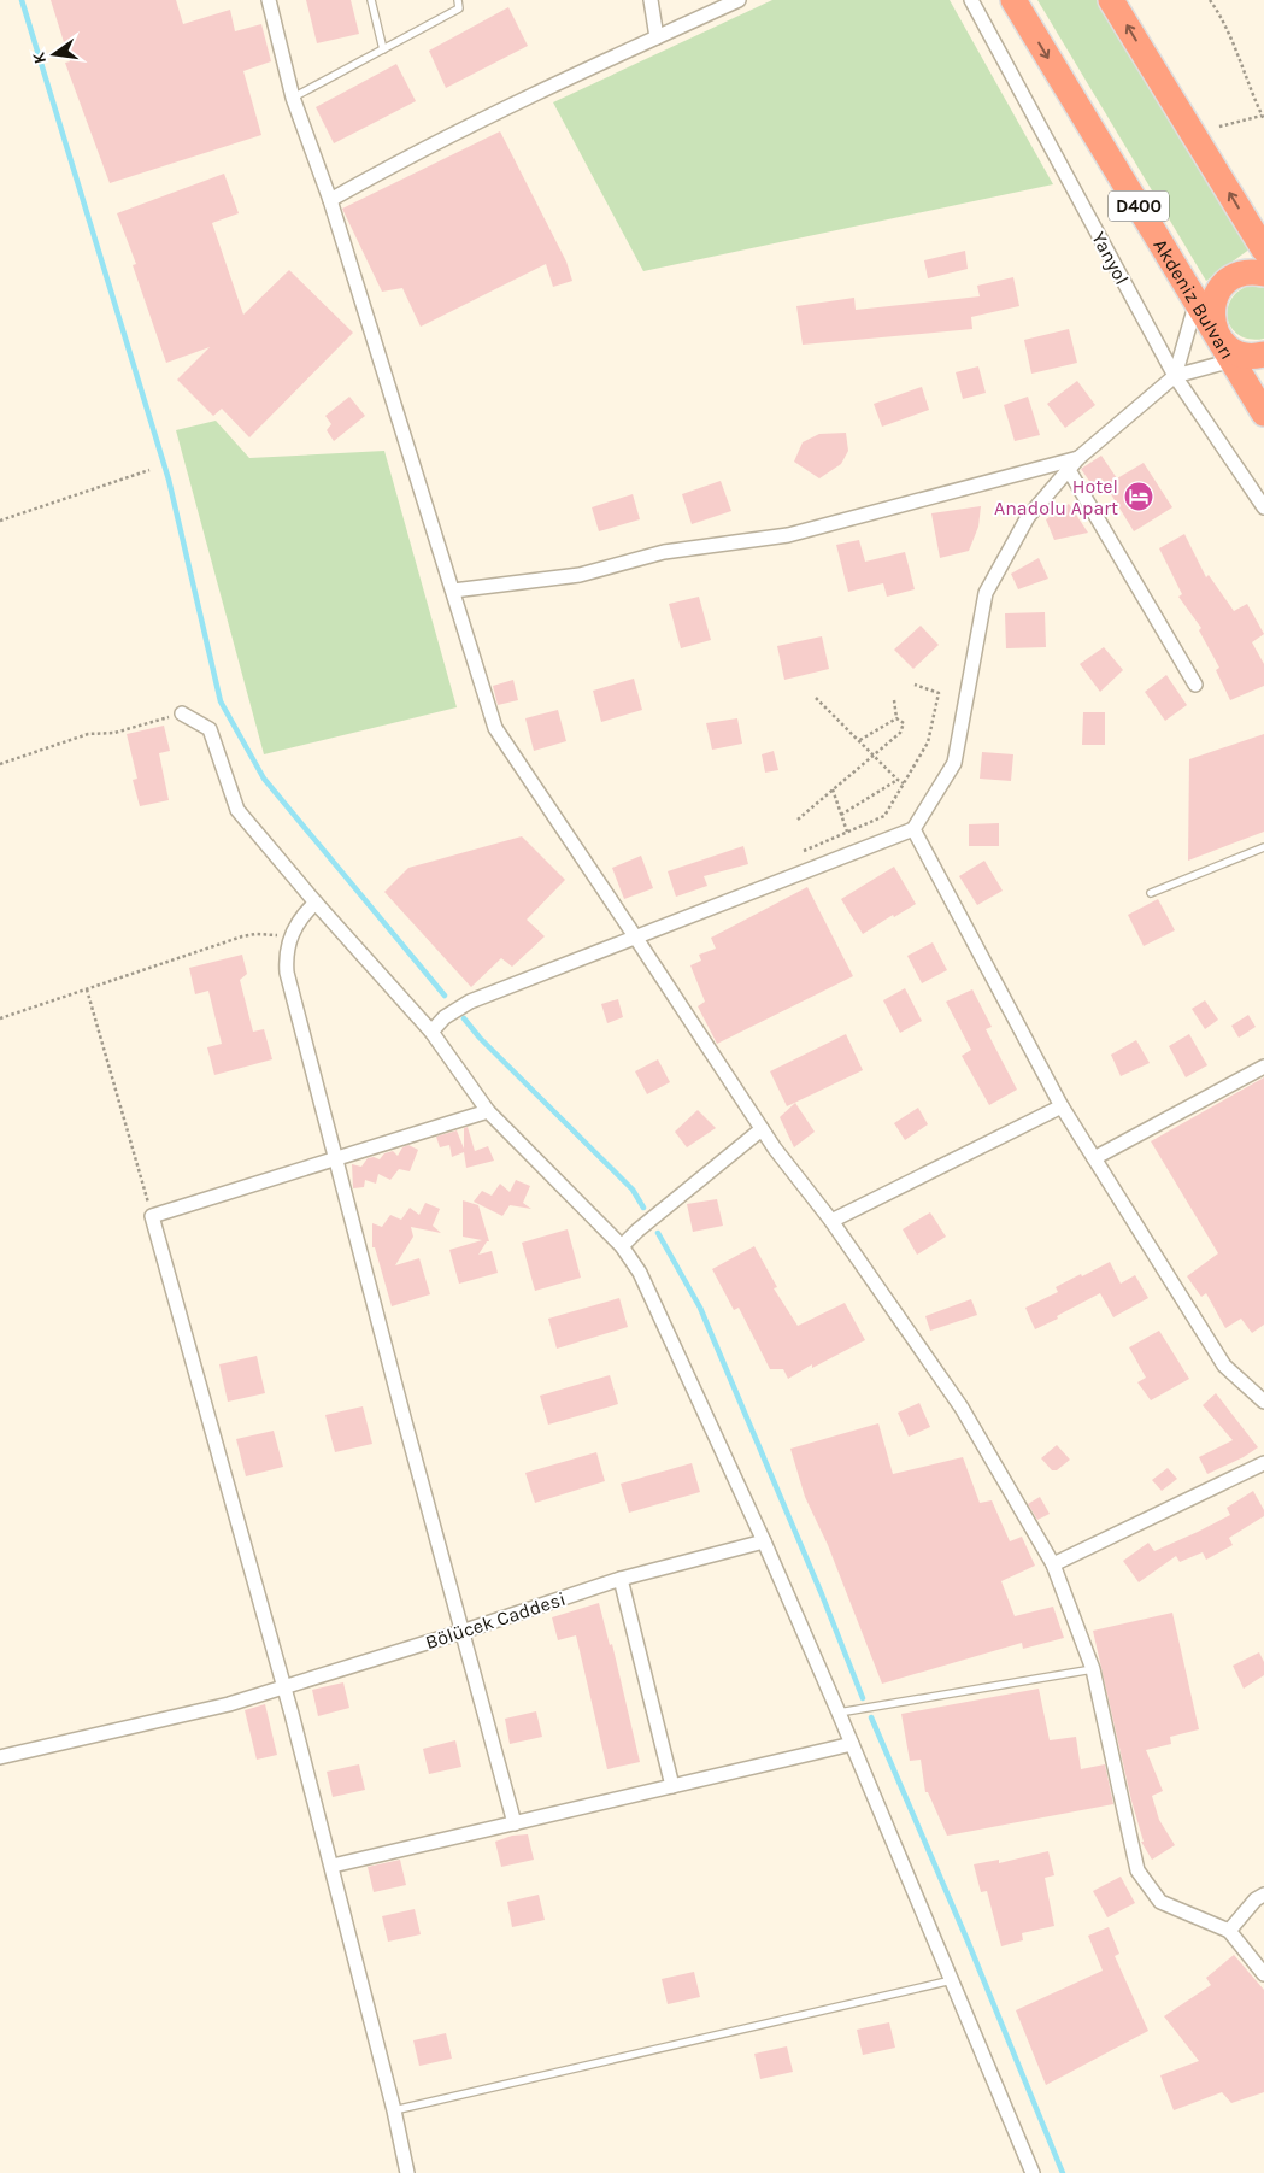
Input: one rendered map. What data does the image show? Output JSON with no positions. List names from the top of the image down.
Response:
{
  "streets": {
    "highway": ["D400", "Akdeniz Bulvarı"],
    "street": ["Yanyol", "Bölücek Caddesi"]
  },
  "places": {
    "hotel": ["Hotel Anadolu Apart"]
  },
  "north": "left"
}
